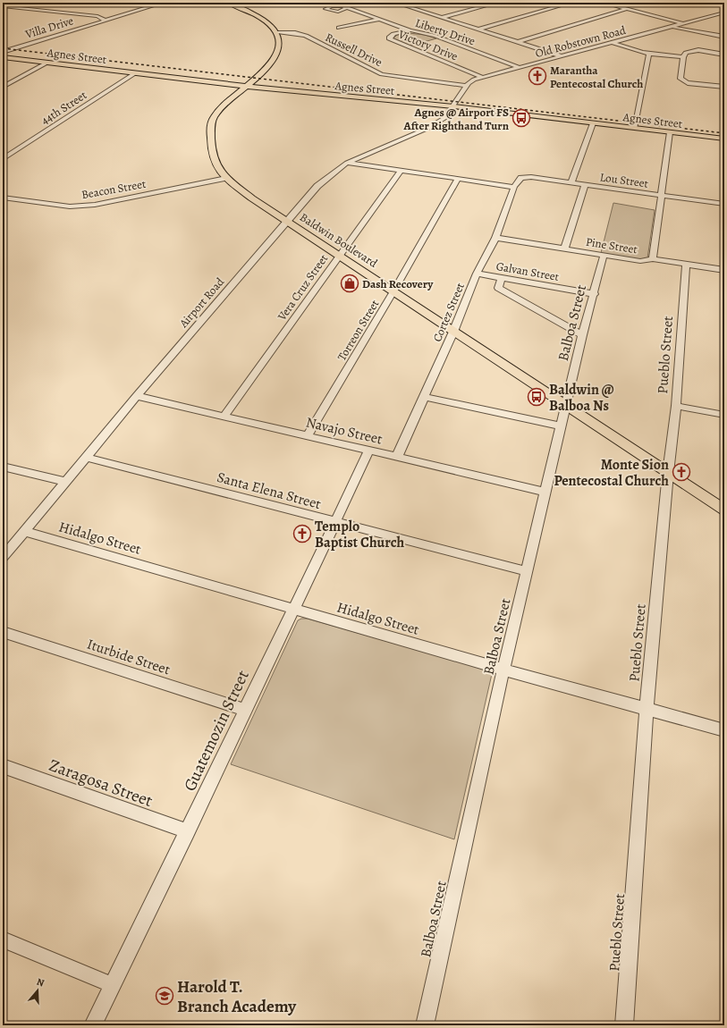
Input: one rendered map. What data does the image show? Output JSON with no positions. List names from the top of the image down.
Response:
{
  "streets": {
    "main road": ["Agnes Street", "Baldwin Boulevard"],
    "street": [
      "Villa Drive",
      "Liberty Drive",
      "Old Robstown Road",
      "Victory Drive",
      "Russell Drive",
      "44th Street",
      "Lou Street",
      "Beacon Street",
      "Pine Street",
      "Galvan Street",
      "Vera Cruz Street",
      "Airport Road",
      "Cortez Street",
      "Balboa Street",
      "Torreon Street",
      "Pueblo Street",
      "Navajo Street",
      "Santa Elena Street",
      "Hidalgo Street",
      "Iturbide Street",
      "Guatemozin Street",
      "Zaragosa Street"
    ]
  },
  "crossings": [
    ["Liberty Drive", "Old Robstown Road"],
    ["Liberty Drive", "Victory Drive"],
    ["Old Robstown Road", "Victory Drive"],
    ["Old Robstown Road", "Russell Drive"],
    ["Old Robstown Road", "Agnes Street"],
    ["Old Robstown Road", "Airport Road"],
    ["Russell Drive", "Baldwin Boulevard"],
    ["Agnes Street", "44th Street"],
    ["Agnes Street", "Baldwin Boulevard"],
    ["Agnes Street", "Airport Road"],
    ["Lou Street", "Cortez Street"],
    ["Beacon Street", "Baldwin Boulevard"],
    ["Baldwin Boulevard", "Vera Cruz Street"],
    ["Baldwin Boulevard", "Airport Road"],
    ["Baldwin Boulevard", "Cortez Street"],
    ["Baldwin Boulevard", "Balboa Street"],
    ["Baldwin Boulevard", "Torreon Street"],
    ["Baldwin Boulevard", "Pueblo Street"],
    ["Pine Street", "Cortez Street"],
    ["Pine Street", "Balboa Street"],
    ["Pine Street", "Pueblo Street"],
    ["Galvan Street", "Cortez Street"],
    ["Galvan Street", "Balboa Street"],
    ["Vera Cruz Street", "Navajo Street"],
    ["Airport Road", "Navajo Street"],
    ["Airport Road", "Santa Elena Street"],
    ["Airport Road", "Hidalgo Street"],
    ["Cortez Street", "Navajo Street"],
    ["Balboa Street", "Navajo Street"],
    ["Balboa Street", "Santa Elena Street"],
    ["Balboa Street", "Hidalgo Street"],
    ["Torreon Street", "Navajo Street"],
    ["Pueblo Street", "Hidalgo Street"],
    ["Navajo Street", "Guatemozin Street"],
    ["Santa Elena Street", "Guatemozin Street"],
    ["Hidalgo Street", "Guatemozin Street"],
    ["Iturbide Street", "Guatemozin Street"],
    ["Guatemozin Street", "Zaragosa Street"]
  ],
  "places": {
    "church": ["Marantha Pentecostal Church", "Monte Sion Pentecostal Church", "Templo Baptist Church"],
    "bus stop": ["Agnes @ Airport FS After Righthand Turn", "Baldwin @ Balboa Ns"],
    "shop": ["Dash Recovery"],
    "school or university": ["Harold T. Branch Academy"]
  },
  "north": "top"
}
